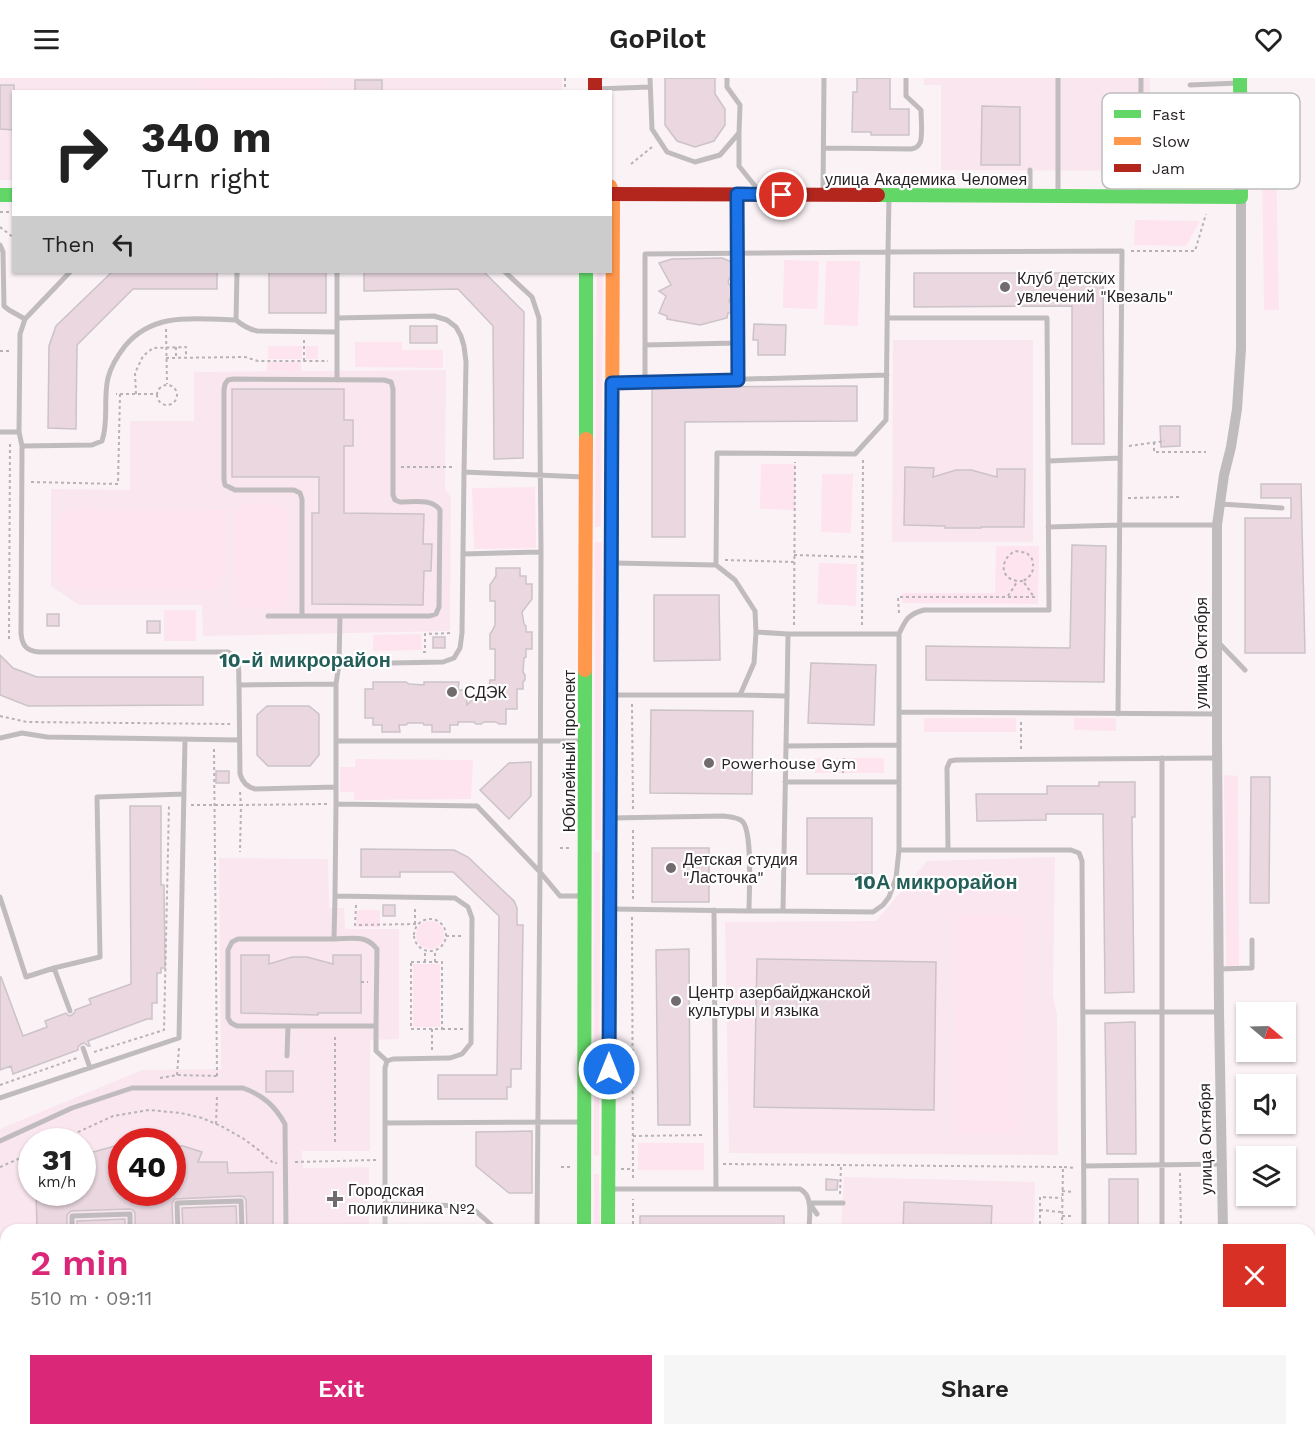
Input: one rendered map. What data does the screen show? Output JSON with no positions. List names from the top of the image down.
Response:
{
  "streets": {
    "street": ["улица Академика Челомея", "улица Октября", "Юбилейный проспект"]
  },
  "crossings": [
    ["улица Академика Челомея", "улица Октября"]
  ],
  "districts": ["10-й микрорайон", "10А микрорайон"],
  "places": {
    "other": [
      "Клуб детских увлечений \"Квезаль\"",
      "СДЭК",
      "Powerhouse Gym",
      "Детская студия \"Ласточка\"",
      "Центр азербайджанской культуры и языка"
    ],
    "health": ["Городская поликлиника №2"]
  },
  "legend": ["Fast", "Slow", "Jam"],
  "north": "right",
  "page": {
    "header": "GoPilot",
    "turn": ["340 m", "Turn right"],
    "then": "Then",
    "speed": "31 km/h",
    "limit": "40",
    "heading": ["2 min", "510 m · 09:11"],
    "buttons": ["Exit", "Share"]
  }
}
